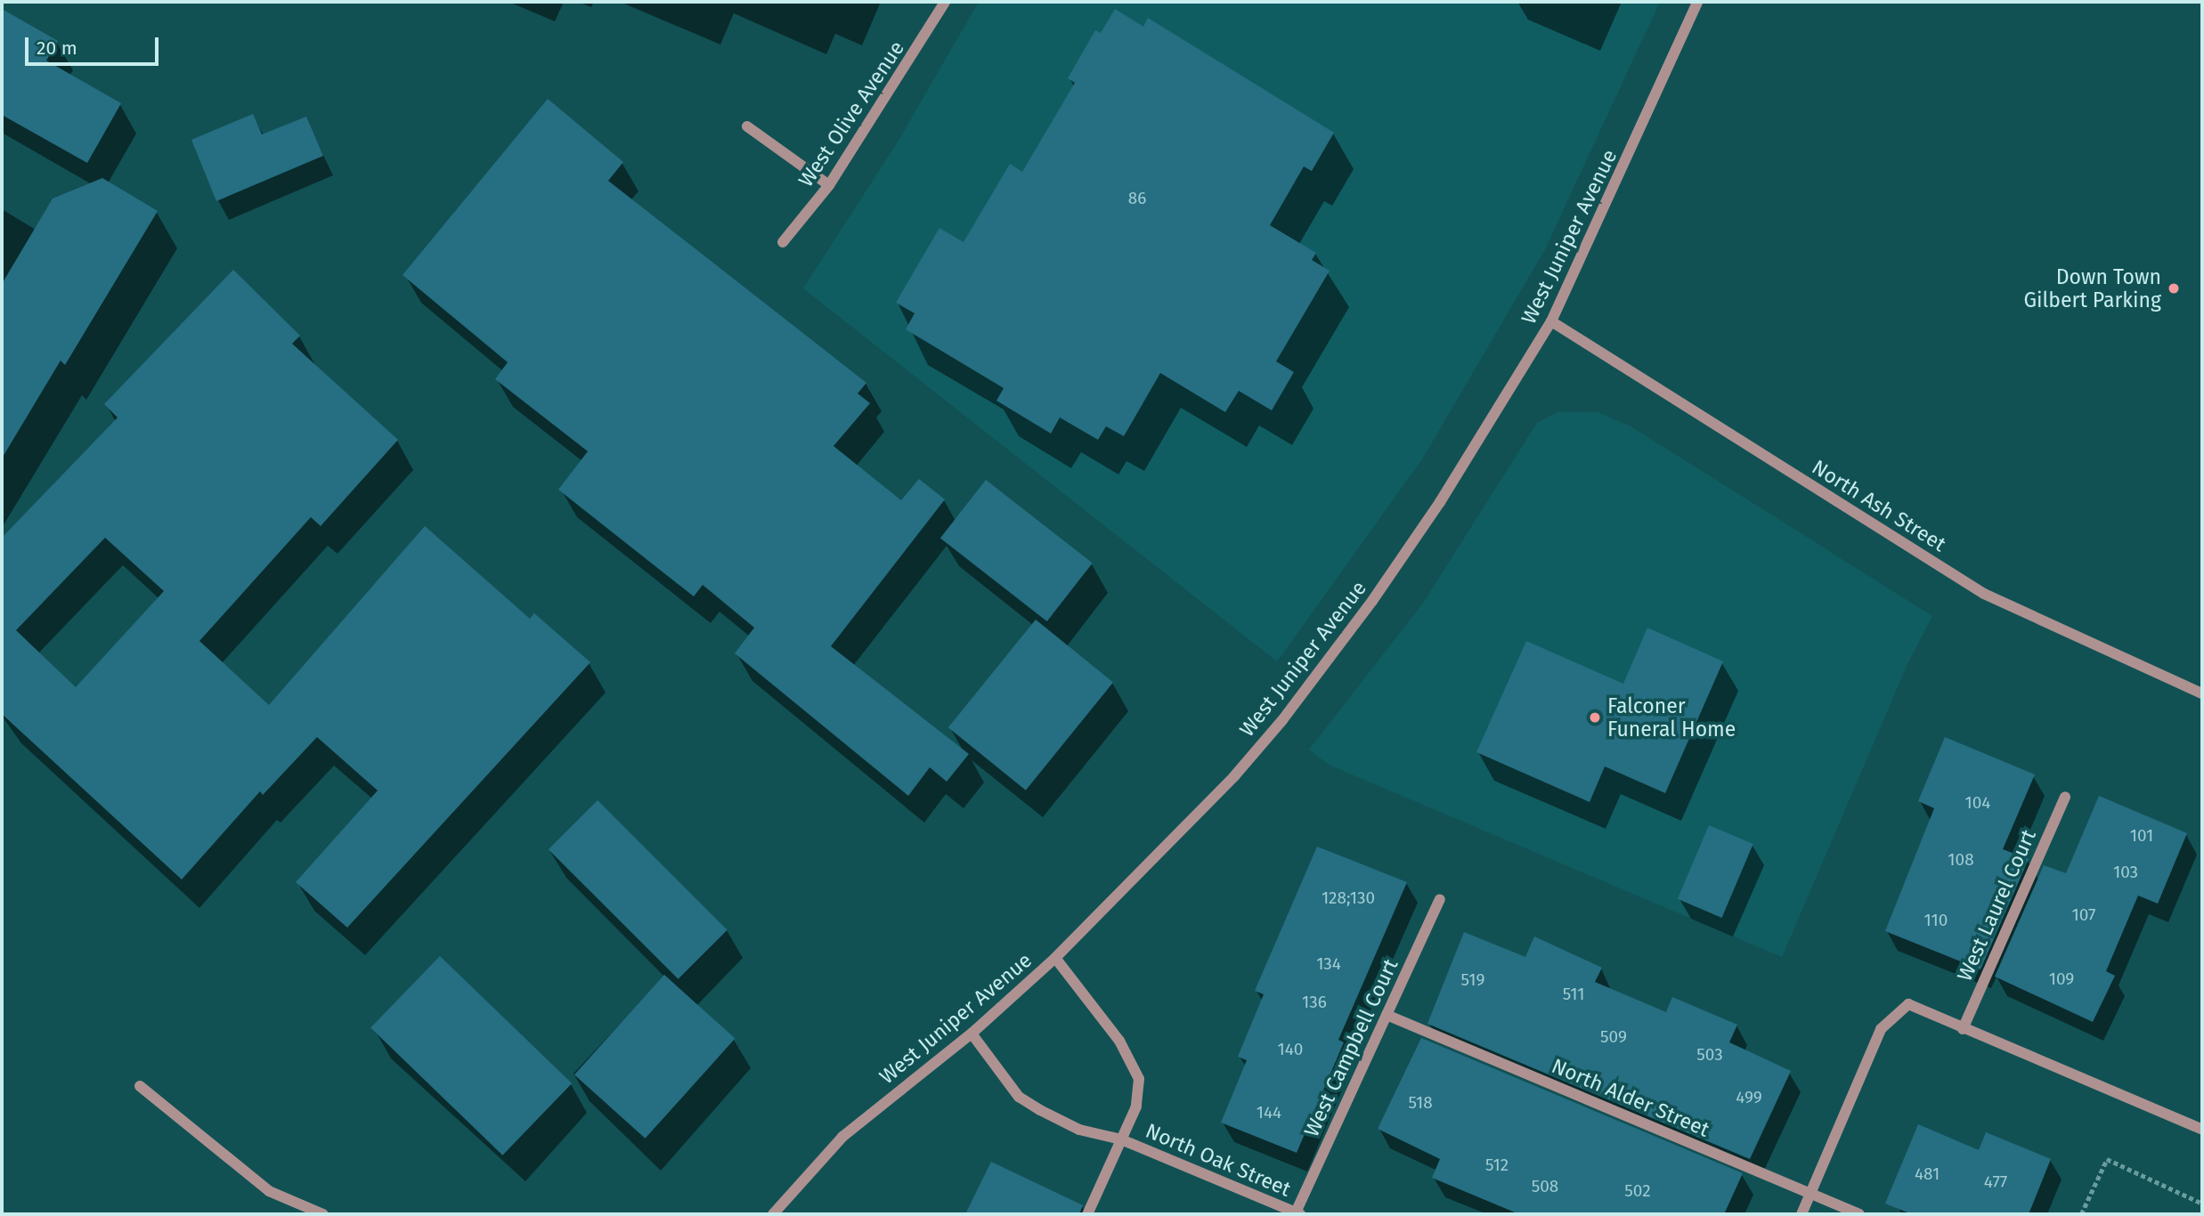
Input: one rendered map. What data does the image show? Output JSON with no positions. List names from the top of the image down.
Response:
{
  "streets": {
    "street": [
      "West Olive Avenue",
      "West Juniper Avenue",
      "North Ash Street",
      "West Laurel Court",
      "West Campbell Court",
      "North Alder Street",
      "North Oak Street"
    ]
  },
  "crossings": [
    ["West Juniper Avenue", "North Ash Street"],
    ["West Juniper Avenue", "North Oak Street"],
    ["West Campbell Court", "North Alder Street"],
    ["West Campbell Court", "North Oak Street"]
  ],
  "places": ["Down Town Gilbert Parking", "Falconer Funeral Home"],
  "house_numbers": [
    "86",
    "104",
    "101",
    "108",
    "103",
    "128;130",
    "107",
    "110",
    "134",
    "109",
    "519",
    "511",
    "136",
    "509",
    "140",
    "503",
    "499",
    "518",
    "144",
    "512",
    "481",
    "477",
    "508",
    "502"
  ],
  "scale_bar": "20 m"
}
